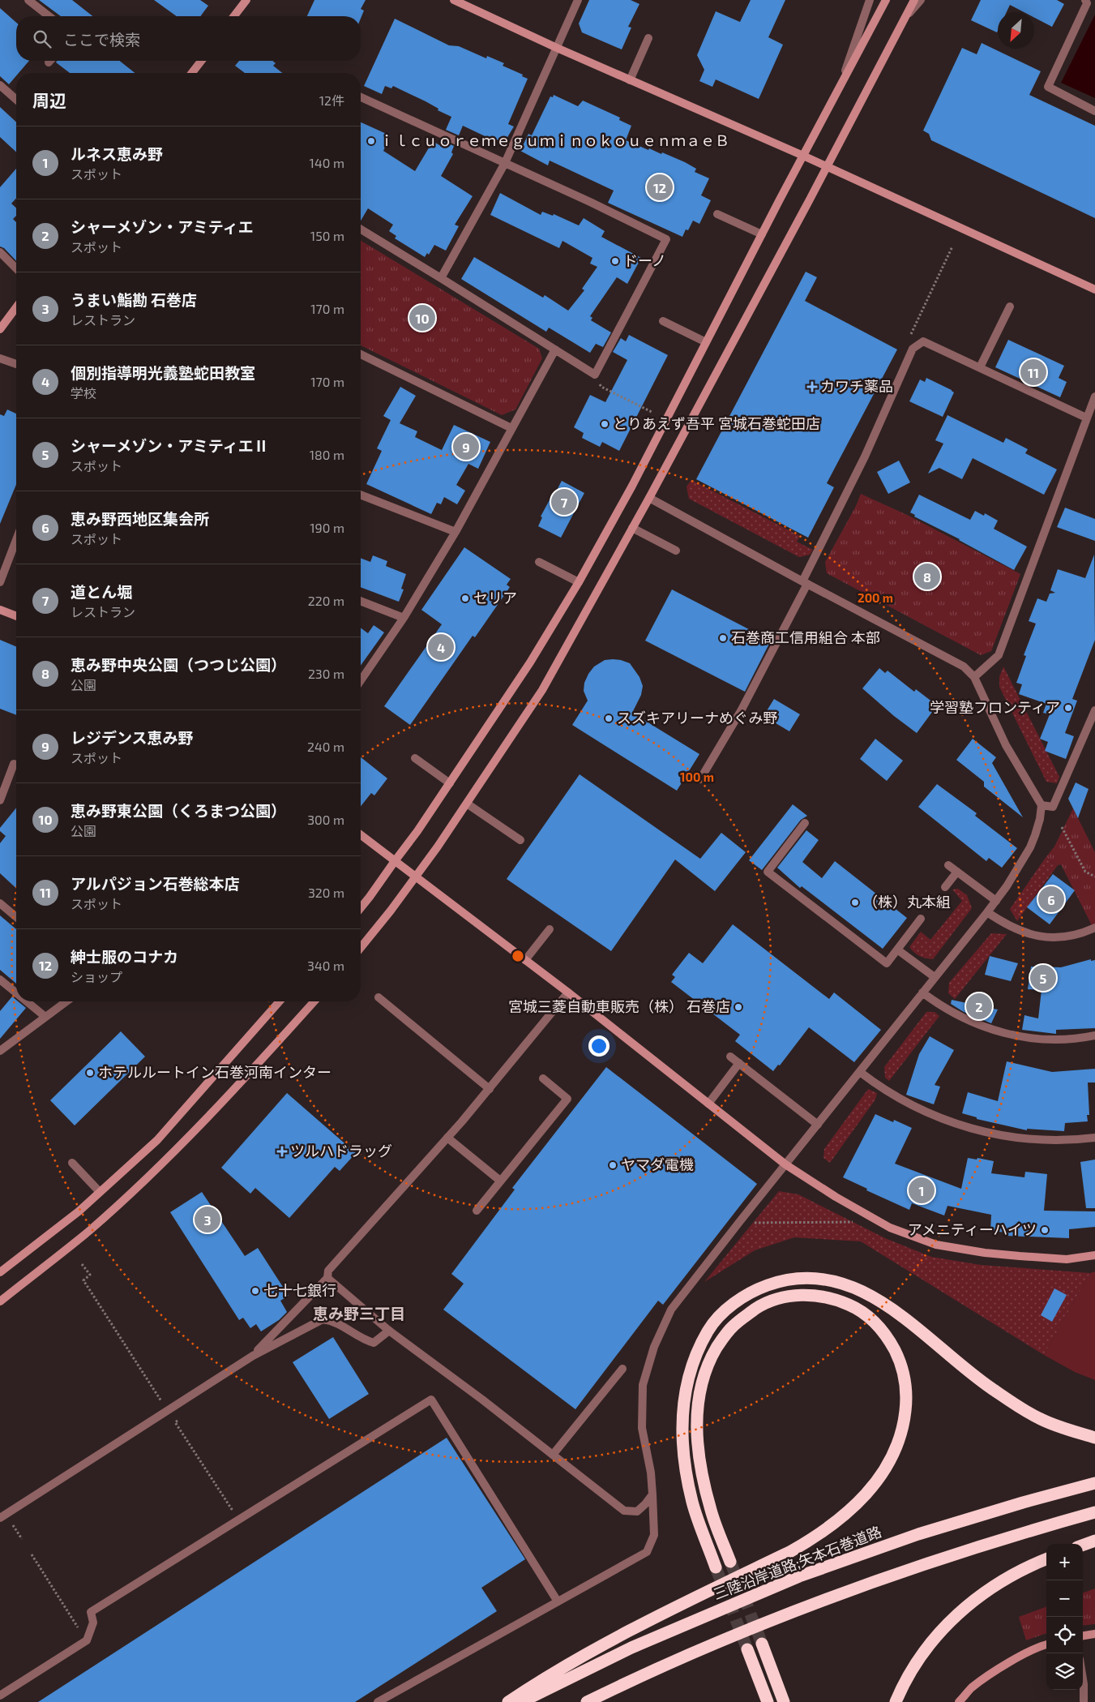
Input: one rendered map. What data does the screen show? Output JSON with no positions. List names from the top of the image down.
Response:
{
  "streets": {
    "highway": ["三陸沿岸道路;矢本石巻道路"]
  },
  "districts": ["恵み野三丁目"],
  "places": {
    "other": [
      "ｉｌｃｕｏｒｅｍｅｇｕｍｉｎｏｋｏｕｅｎｍａｅＢ",
      "ドーノ",
      "とりあえず吾平 宮城石巻蛇田店",
      "セリア",
      "石巻商工信用組合 本部",
      "学習塾フロンティア",
      "スズキアリーナめぐみ野",
      "（株）丸本組",
      "宮城三菱自動車販売（株） 石巻店",
      "ホテルルートイン石巻河南インター",
      "ヤマダ電機",
      "アメニティーハイツ",
      "七十七銀行"
    ],
    "health": ["カワチ薬品", "ツルハドラッグ"]
  },
  "north": "bottom left",
  "page": {
    "search": "ここで検索",
    "heading": ["周辺", "12件"],
    "list": [
      {
        "mark": "1",
        "name": "ルネス恵み野",
        "note": "スポット",
        "value": "140 m"
      },
      {
        "mark": "2",
        "name": "シャーメゾン・アミティエ",
        "note": "スポット",
        "value": "150 m"
      },
      {
        "mark": "3",
        "name": "うまい鮨勘 石巻店",
        "note": "レストラン",
        "value": "170 m"
      },
      {
        "mark": "4",
        "name": "個別指導明光義塾蛇田教室",
        "note": "学校",
        "value": "170 m"
      },
      {
        "mark": "5",
        "name": "シャーメゾン・アミティエⅡ",
        "note": "スポット",
        "value": "180 m"
      },
      {
        "mark": "6",
        "name": "恵み野西地区集会所",
        "note": "スポット",
        "value": "190 m"
      },
      {
        "mark": "7",
        "name": "道とん堀",
        "note": "レストラン",
        "value": "220 m"
      },
      {
        "mark": "8",
        "name": "恵み野中央公園（つつじ公園）",
        "note": "公園",
        "value": "230 m"
      },
      {
        "mark": "9",
        "name": "レジデンス恵み野",
        "note": "スポット",
        "value": "240 m"
      },
      {
        "mark": "10",
        "name": "恵み野東公園（くろまつ公園）",
        "note": "公園",
        "value": "300 m"
      },
      {
        "mark": "11",
        "name": "アルパジョン石巻総本店",
        "note": "スポット",
        "value": "320 m"
      },
      {
        "mark": "12",
        "name": "紳士服のコナカ",
        "note": "ショップ",
        "value": "340 m"
      }
    ],
    "pins": [
      "12",
      "10",
      "11",
      "9",
      "7",
      "8",
      "4",
      "6",
      "5",
      "2",
      "1",
      "3"
    ],
    "map_buttons": ["+", "−"]
  },
  "rings": ["200 m", "100 m"]
}
